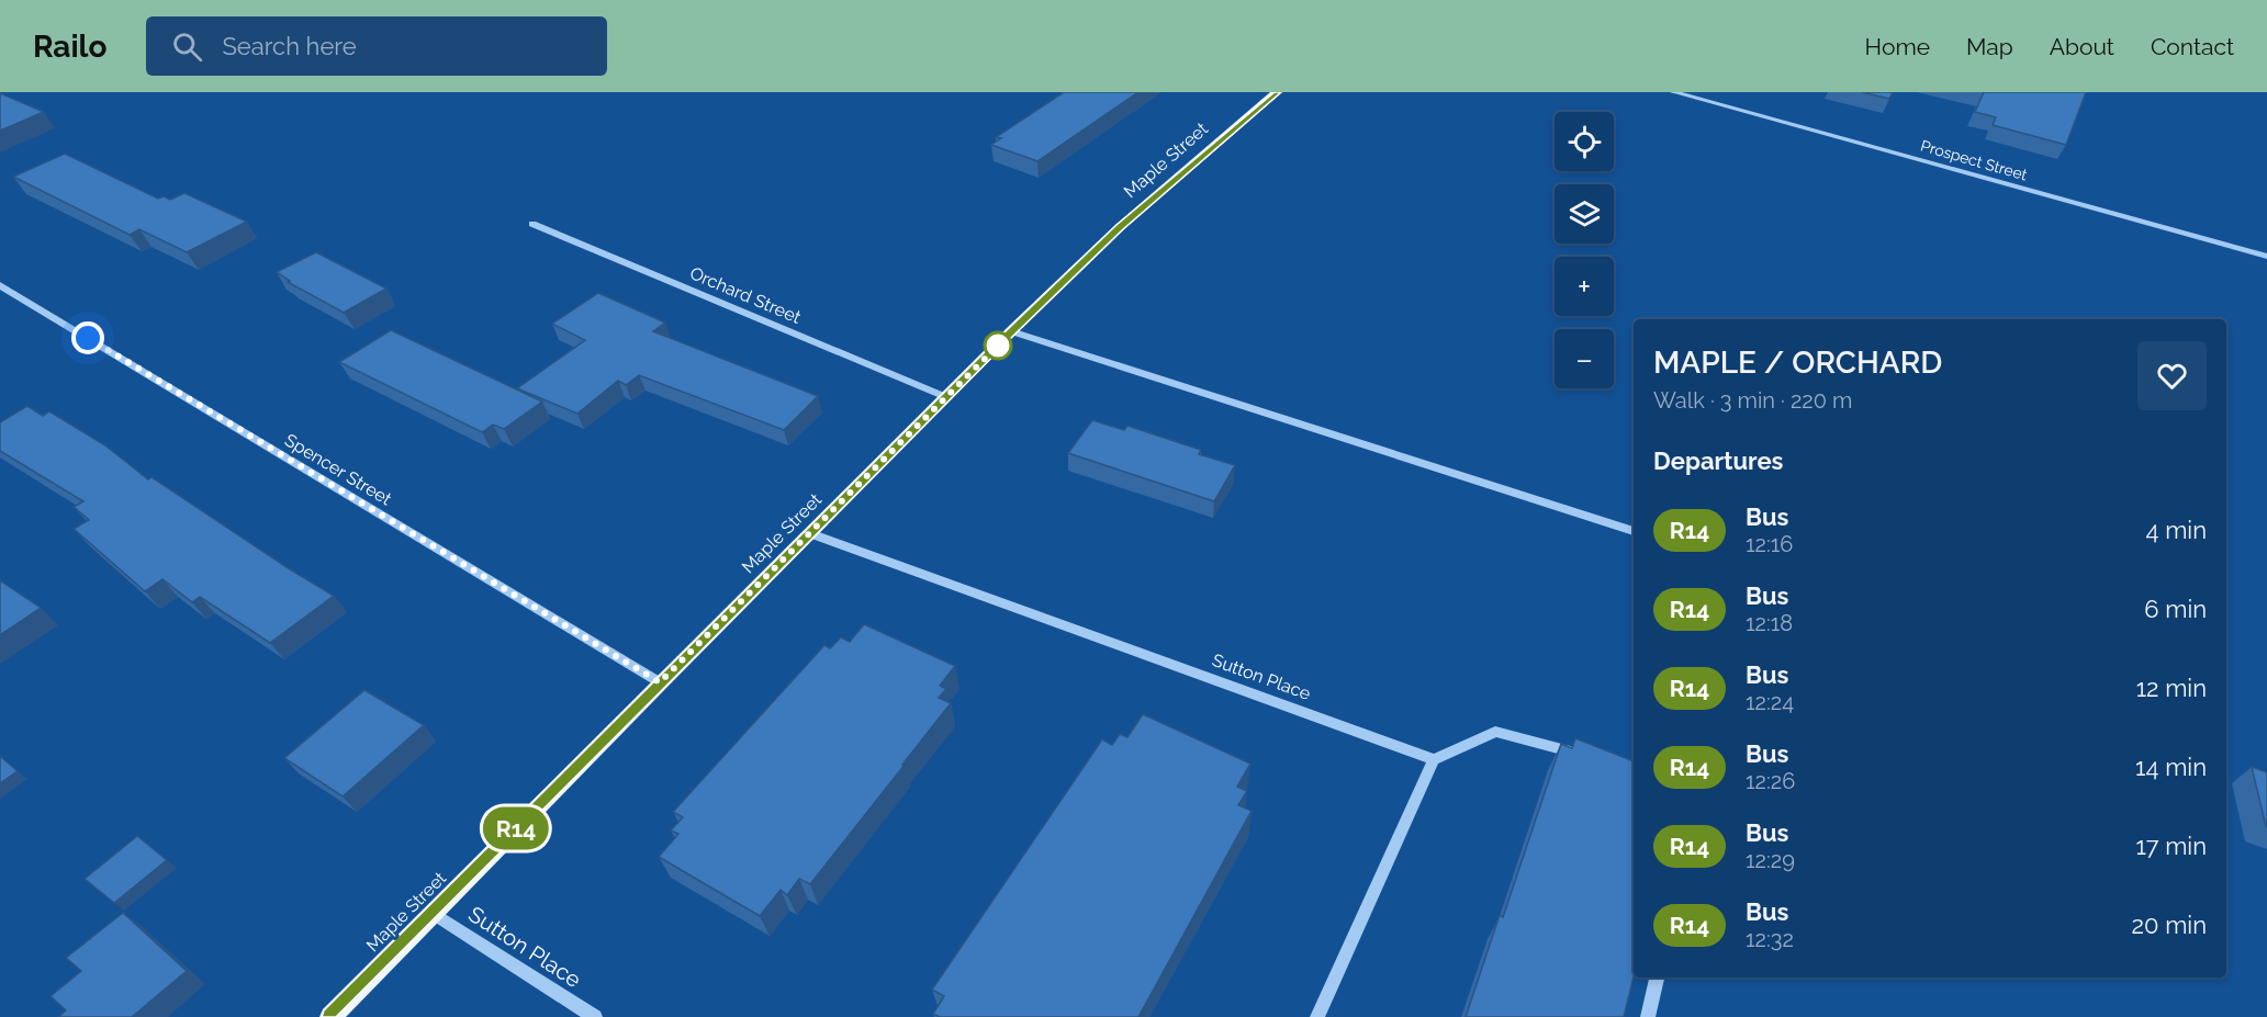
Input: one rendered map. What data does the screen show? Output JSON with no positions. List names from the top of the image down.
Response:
{
  "streets": {
    "main road": ["Maple Street"],
    "street": [
      "Prospect Street",
      "Orchard Street",
      "Spencer Street",
      "Sutton Place"
    ]
  },
  "crossings": [
    ["Maple Street", "Orchard Street"],
    ["Maple Street", "Spencer Street"],
    ["Maple Street", "Sutton Place"]
  ],
  "lines": ["bus line R14"],
  "page": {
    "header": "Railo",
    "search": "Search here",
    "nav": [
      "Home",
      "Map",
      "About",
      "Contact"
    ],
    "on_map": "R14",
    "map_buttons": ["+", "−"],
    "heading": [
      ["MAPLE / ORCHARD", "Walk · 3 min · 220 m"],
      "Departures"
    ],
    "list": [
      {
        "mark": "R14",
        "name": "Bus",
        "note": "12:16",
        "value": "4 min"
      },
      {
        "mark": "R14",
        "name": "Bus",
        "note": "12:18",
        "value": "6 min"
      },
      {
        "mark": "R14",
        "name": "Bus",
        "note": "12:24",
        "value": "12 min"
      },
      {
        "mark": "R14",
        "name": "Bus",
        "note": "12:26",
        "value": "14 min"
      },
      {
        "mark": "R14",
        "name": "Bus",
        "note": "12:29",
        "value": "17 min"
      },
      {
        "mark": "R14",
        "name": "Bus",
        "note": "12:32",
        "value": "20 min"
      }
    ]
  }
}
